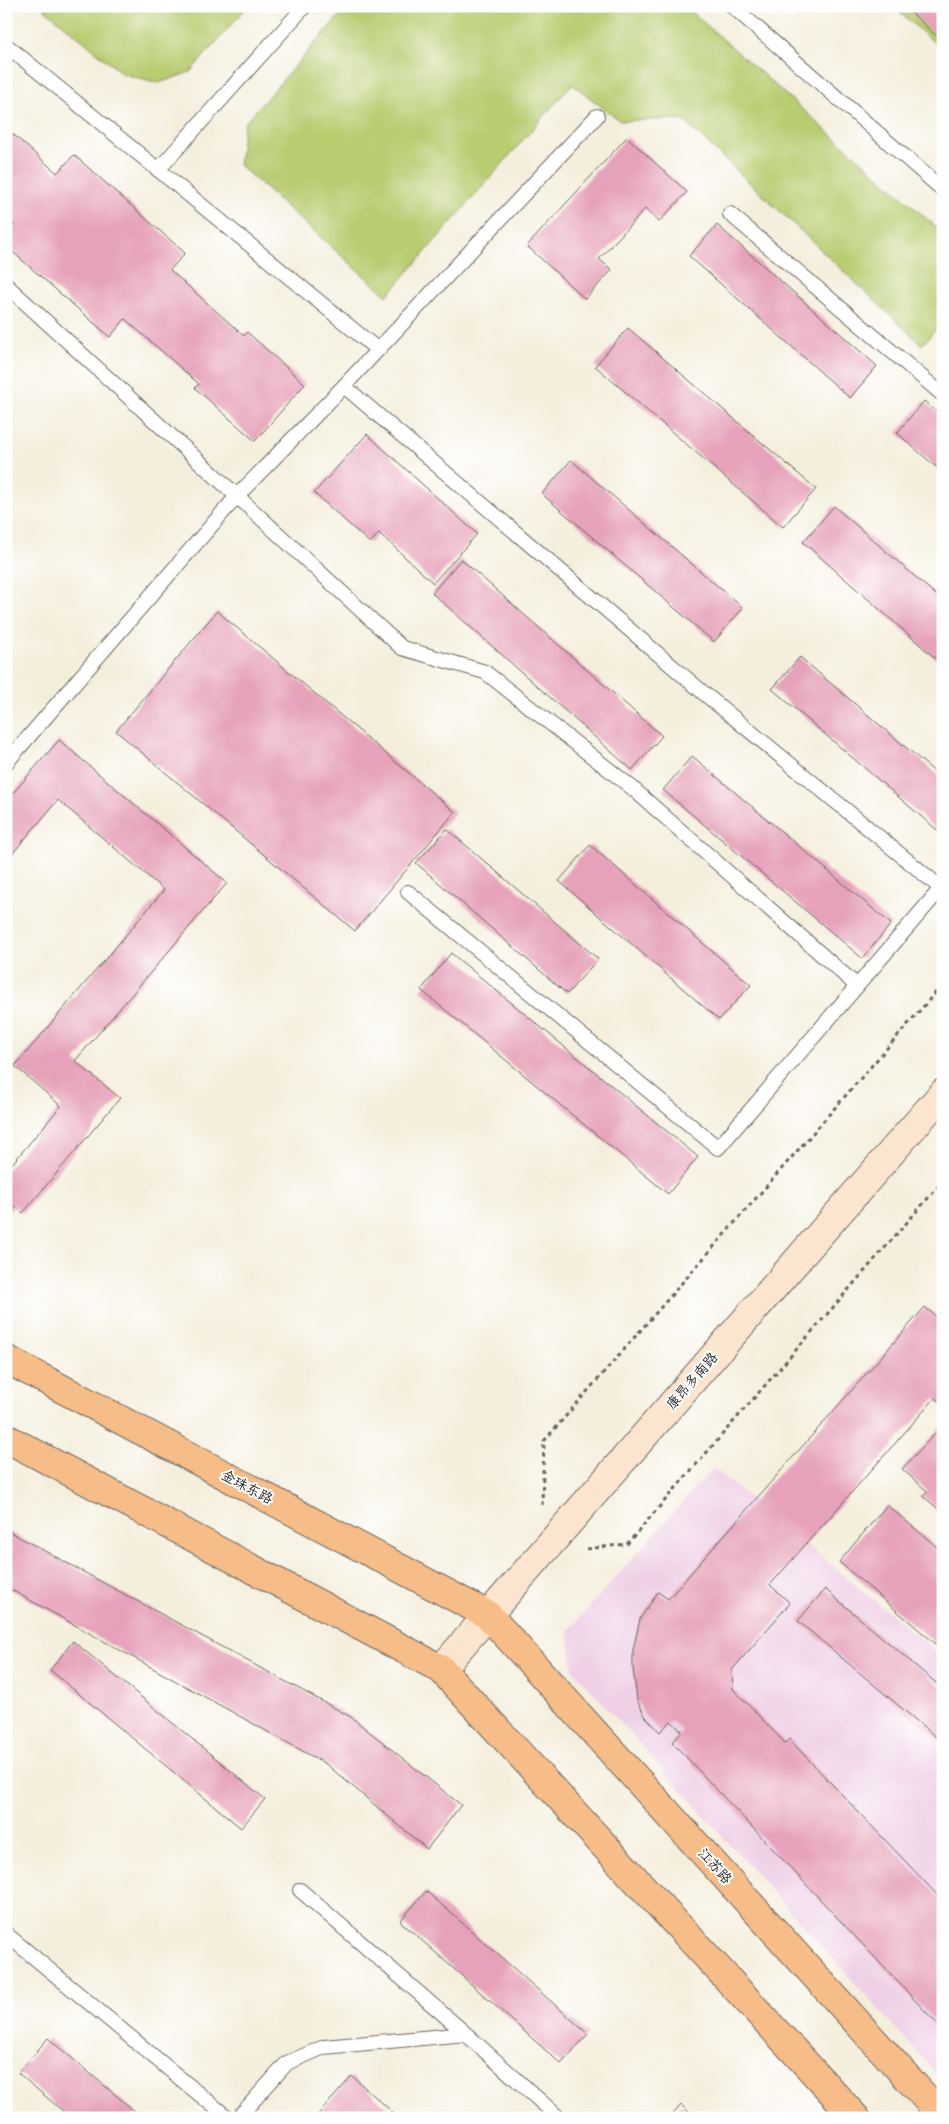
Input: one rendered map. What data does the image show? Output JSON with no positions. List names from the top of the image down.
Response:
{
  "streets": {
    "highway": ["金珠东路", "江苏路"],
    "main road": ["康昂多南路"]
  },
  "crossings": [
    ["康昂多南路", "金珠东路"],
    ["康昂多南路", "江苏路"],
    ["金珠东路", "江苏路"]
  ]
}
